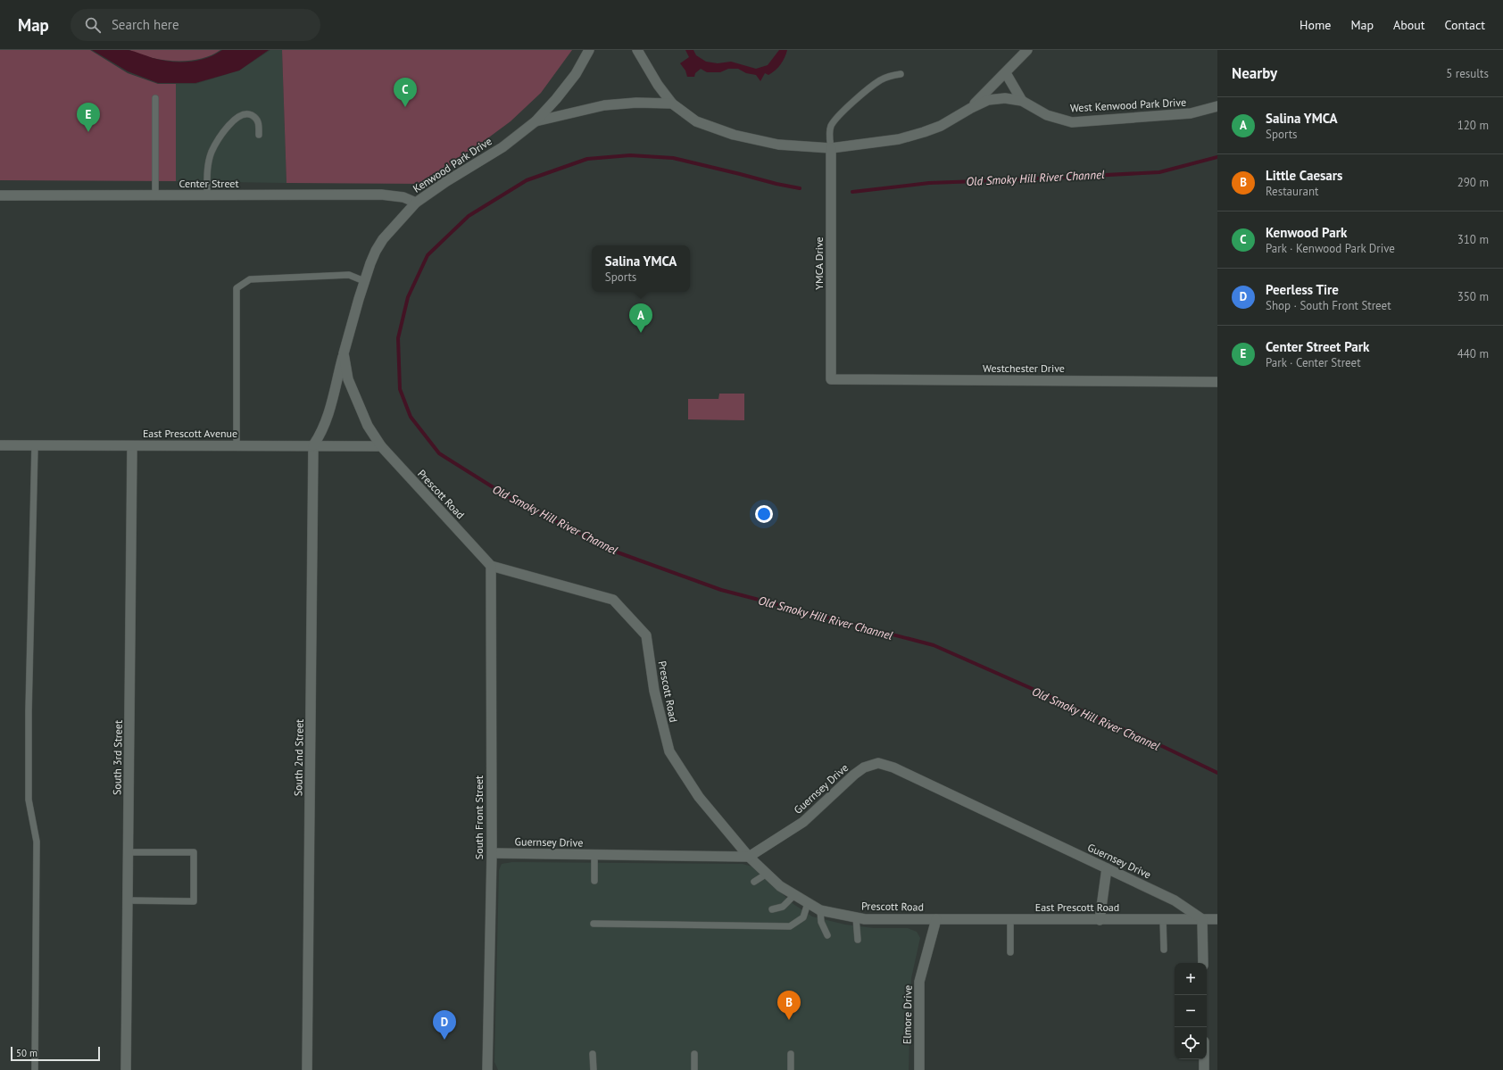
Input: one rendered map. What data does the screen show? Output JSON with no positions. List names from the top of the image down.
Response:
{
  "streets": {
    "street": [
      "West Kenwood Park Drive",
      "Kenwood Park Drive",
      "Center Street",
      "YMCA Drive",
      "Westchester Drive",
      "East Prescott Avenue",
      "Prescott Road",
      "South 3rd Street",
      "South 2nd Street",
      "Guernsey Drive",
      "South Front Street",
      "East Prescott Road",
      "Elmore Drive"
    ]
  },
  "crossings": [
    ["West Kenwood Park Drive", "YMCA Drive"],
    ["Kenwood Park Drive", "Center Street"],
    ["Kenwood Park Drive", "East Prescott Avenue"],
    ["Kenwood Park Drive", "Prescott Road"],
    ["Kenwood Park Drive", "South 2nd Street"],
    ["YMCA Drive", "Westchester Drive"],
    ["East Prescott Avenue", "Prescott Road"],
    ["East Prescott Avenue", "South 3rd Street"],
    ["East Prescott Avenue", "South 2nd Street"],
    ["Prescott Road", "Guernsey Drive"],
    ["Prescott Road", "South Front Street"],
    ["Prescott Road", "East Prescott Road"],
    ["Prescott Road", "Elmore Drive"],
    ["Guernsey Drive", "South Front Street"],
    ["Guernsey Drive", "East Prescott Road"],
    ["East Prescott Road", "Elmore Drive"]
  ],
  "water": ["Old Smoky Hill River Channel"],
  "scale_bar": "50 m",
  "page": {
    "header": "Map",
    "search": "Search here",
    "nav": [
      "Home",
      "Map",
      "About",
      "Contact"
    ],
    "heading": ["Nearby", "5 results"],
    "pins": [
      "C",
      "E",
      "A",
      "B",
      "D"
    ],
    "list": [
      {
        "mark": "A",
        "name": "Salina YMCA",
        "note": "Sports",
        "value": "120 m"
      },
      {
        "mark": "B",
        "name": "Little Caesars",
        "note": "Restaurant",
        "value": "290 m"
      },
      {
        "mark": "C",
        "name": "Kenwood Park",
        "note": "Park · Kenwood Park Drive",
        "value": "310 m"
      },
      {
        "mark": "D",
        "name": "Peerless Tire",
        "note": "Shop · South Front Street",
        "value": "350 m"
      },
      {
        "mark": "E",
        "name": "Center Street Park",
        "note": "Park · Center Street",
        "value": "440 m"
      }
    ],
    "popup": ["Salina YMCA", "Sports"],
    "map_buttons": ["+", "−"],
    "scale": "50 m"
  }
}
